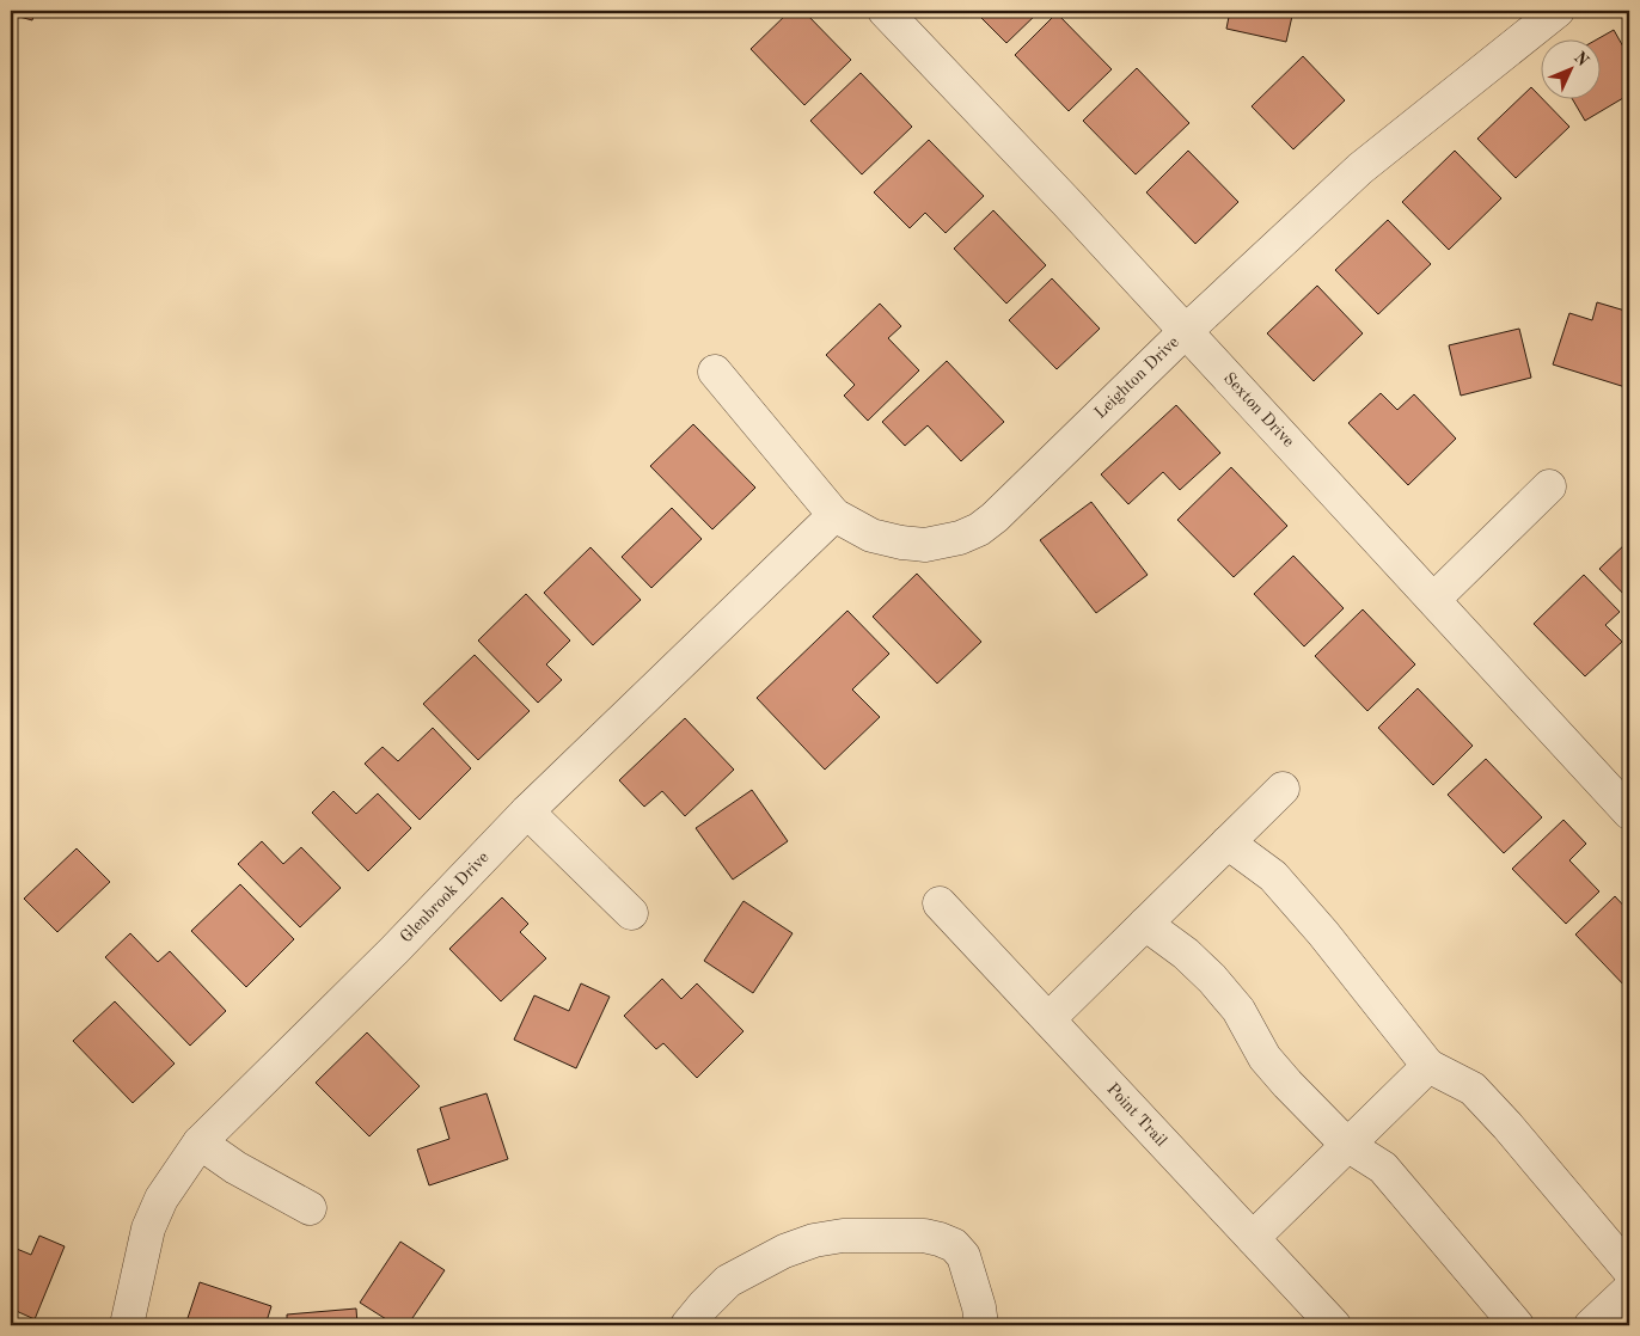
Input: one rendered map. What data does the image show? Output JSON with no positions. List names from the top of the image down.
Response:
{
  "streets": {
    "street": [
      "Leighton Drive",
      "Sexton Drive",
      "Glenbrook Drive",
      "Point Trail"
    ]
  },
  "crossings": [
    ["Leighton Drive", "Sexton Drive"],
    ["Leighton Drive", "Glenbrook Drive"]
  ],
  "north": "top right"
}
